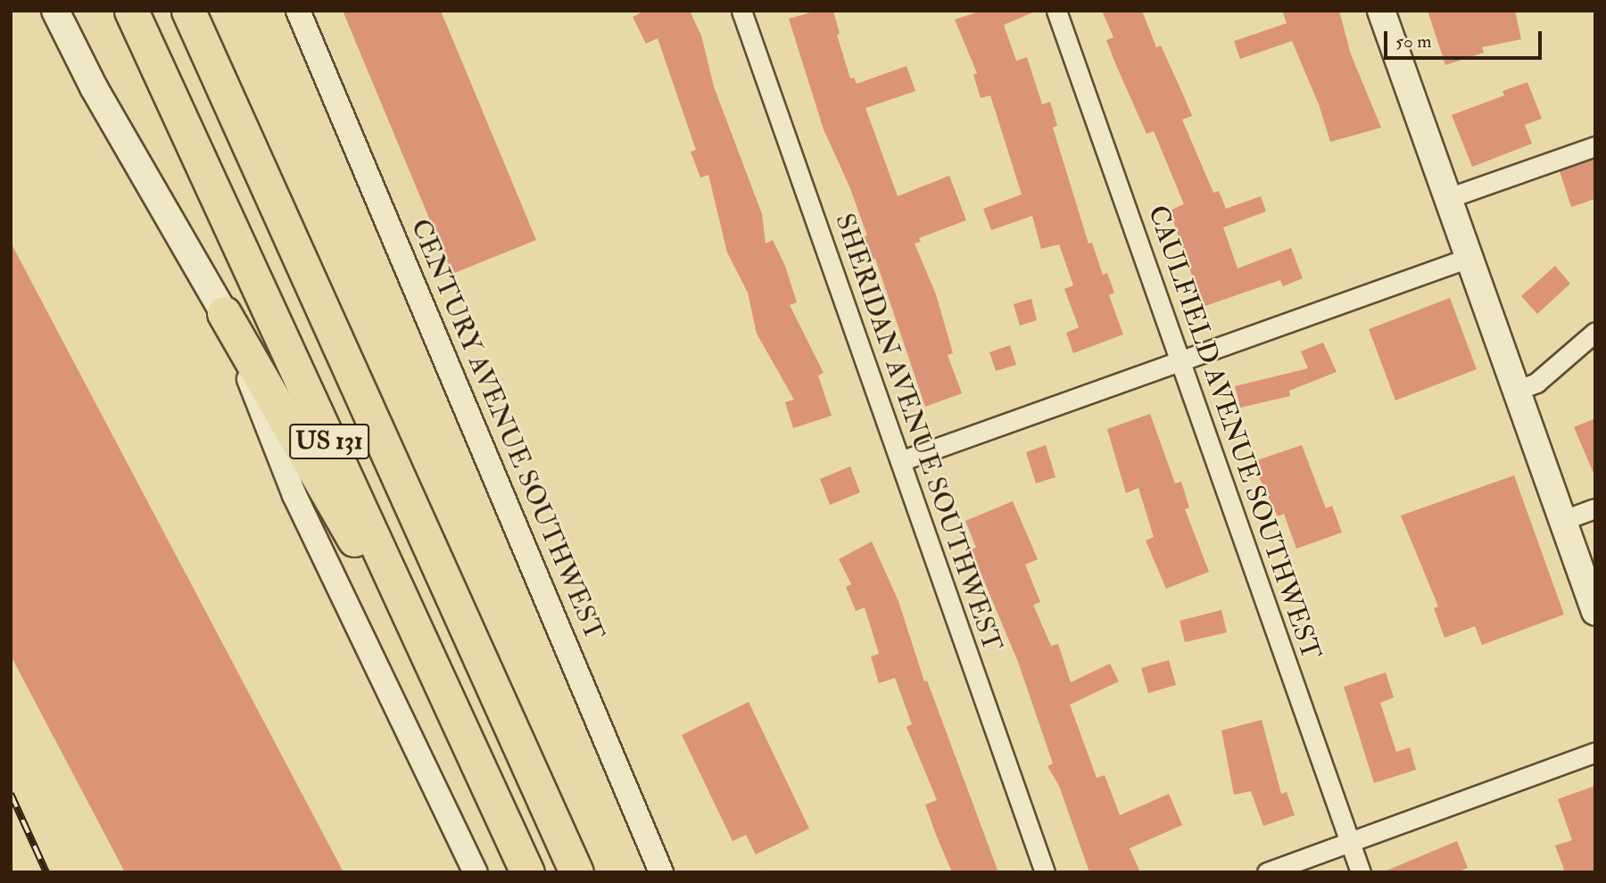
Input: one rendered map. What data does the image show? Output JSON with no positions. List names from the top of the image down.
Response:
{
  "streets": {
    "highway": ["US 131"],
    "street": ["CENTURY AVENUE SOUTHWEST", "SHERIDAN AVENUE SOUTHWEST", "CAULFIELD AVENUE SOUTHWEST"]
  },
  "scale_bar": "50 m"
}
